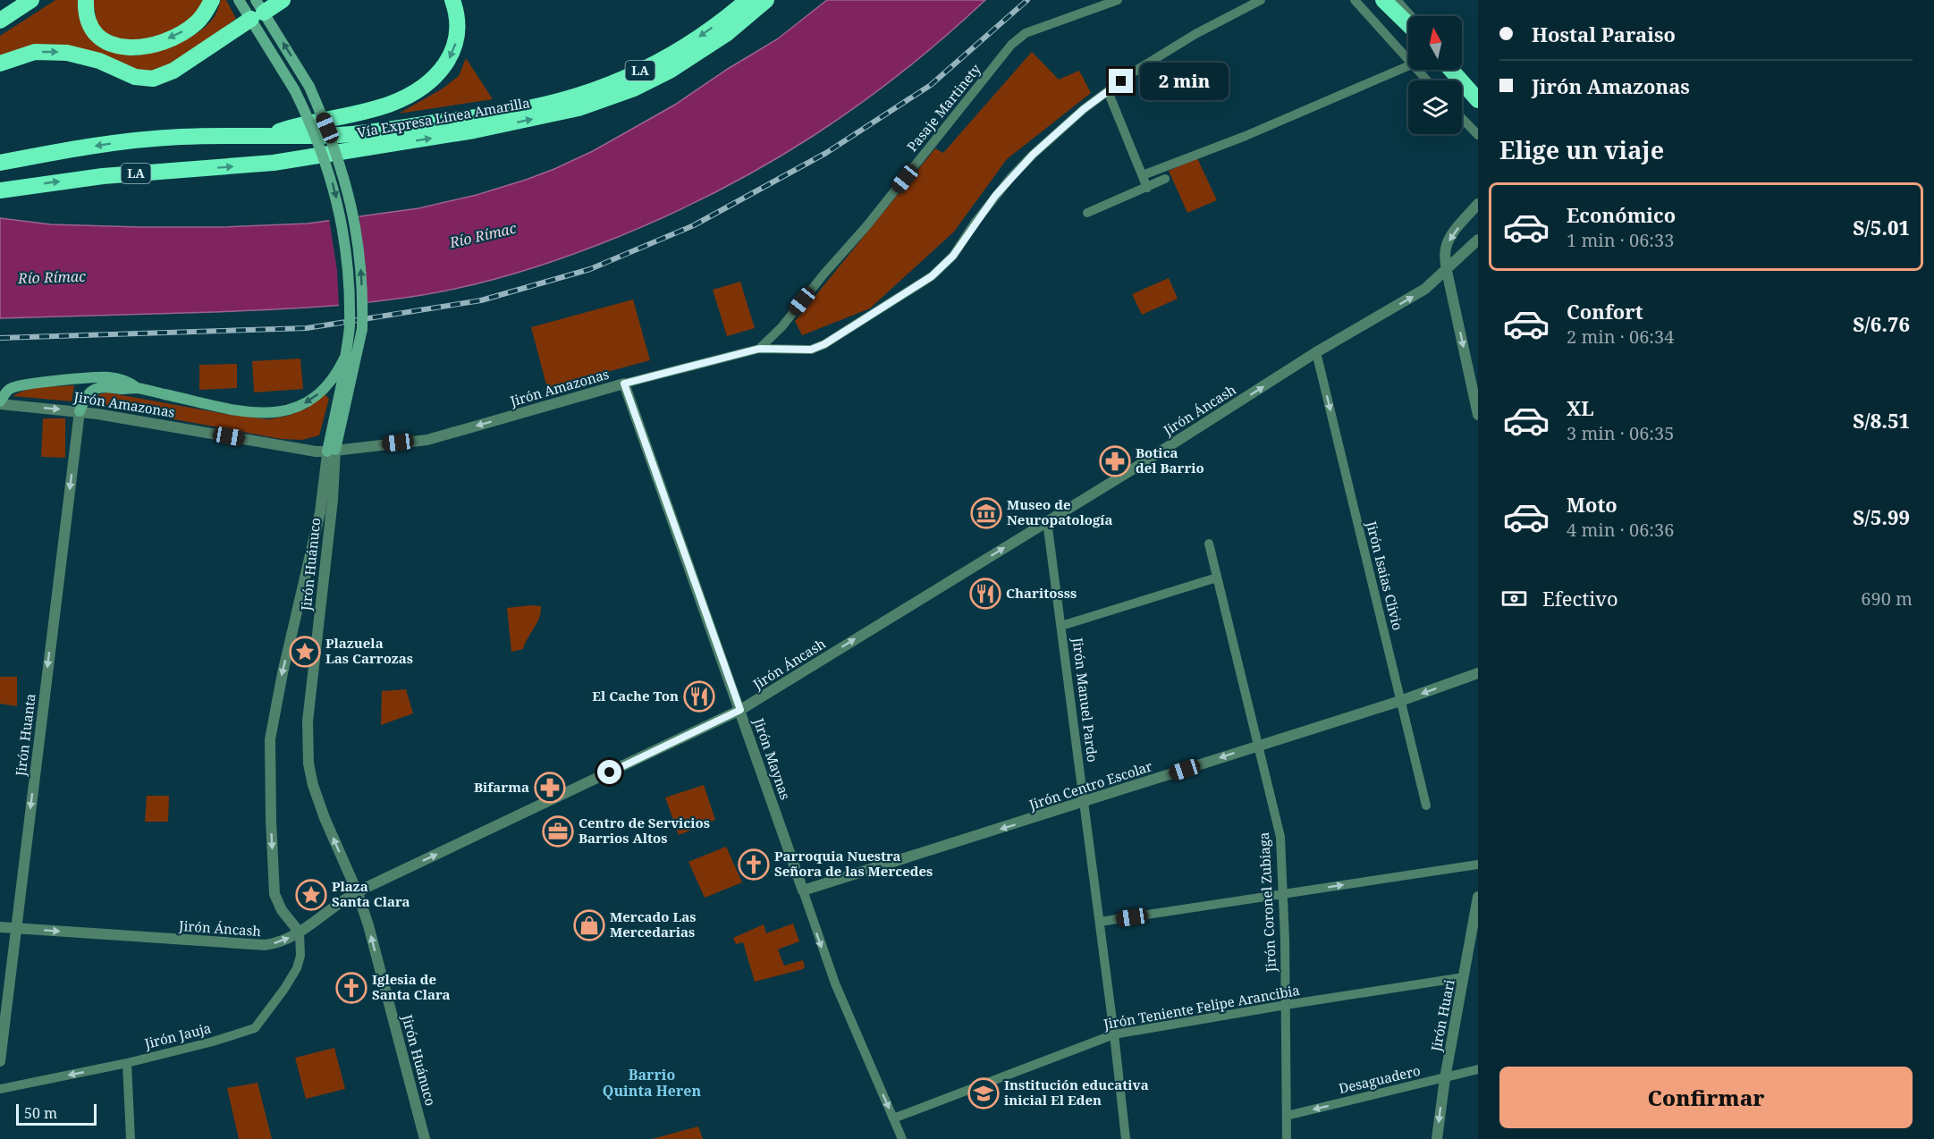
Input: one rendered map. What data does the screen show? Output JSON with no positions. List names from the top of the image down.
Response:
{
  "streets": {
    "highway": ["LA", "Vía Expresa Línea Amarilla"],
    "main road": ["Jirón Huánuco"],
    "street": [
      "Pasaje Martinety",
      "Jirón Amazonas",
      "Jirón Áncash",
      "Jirón Isaias Clivio",
      "Jirón Manuel Pardo",
      "Jirón Huanta",
      "Jirón Maynas",
      "Jirón Centro Escolar",
      "Jirón Coronel Zubiaga",
      "Jirón Teniente Felipe Arancibia",
      "Jirón Huari",
      "Jirón Jauja",
      "Desaguadero"
    ]
  },
  "crossings": [
    ["Pasaje Martinety", "Jirón Amazonas"],
    ["Jirón Amazonas", "Jirón Huánuco"],
    ["Jirón Amazonas", "Jirón Huanta"],
    ["Jirón Amazonas", "Jirón Maynas"],
    ["Jirón Áncash", "Jirón Huánuco"],
    ["Jirón Áncash", "Jirón Isaias Clivio"],
    ["Jirón Áncash", "Jirón Manuel Pardo"],
    ["Jirón Áncash", "Jirón Huanta"],
    ["Jirón Áncash", "Jirón Maynas"],
    ["Jirón Áncash", "Jirón Jauja"],
    ["Jirón Huánuco", "Jirón Jauja"],
    ["Jirón Isaias Clivio", "Jirón Centro Escolar"],
    ["Jirón Manuel Pardo", "Jirón Centro Escolar"],
    ["Jirón Manuel Pardo", "Jirón Teniente Felipe Arancibia"],
    ["Jirón Maynas", "Jirón Centro Escolar"],
    ["Jirón Maynas", "Jirón Teniente Felipe Arancibia"],
    ["Jirón Centro Escolar", "Jirón Coronel Zubiaga"],
    ["Jirón Coronel Zubiaga", "Jirón Teniente Felipe Arancibia"],
    ["Jirón Coronel Zubiaga", "Desaguadero"],
    ["Jirón Teniente Felipe Arancibia", "Jirón Huari"],
    ["Jirón Huari", "Desaguadero"]
  ],
  "one_way": [
    "Jirón Áncash",
    "Jirón Isaias Clivio",
    "Jirón Huanta",
    "Jirón Centro Escolar",
    "Desaguadero"
  ],
  "districts": ["Barrio Quinta Heren"],
  "water": ["Río Rímac"],
  "places": {
    "pharmacy": ["Botica del Barrio", "Bifarma"],
    "museum": ["Museo de Neuropatología"],
    "restaurant": ["Charitosss", "El Cache Ton"],
    "place": ["Plazuela Las Carrozas", "Plaza Santa Clara"],
    "office": ["Centro de Servicios Barrios Altos"],
    "church": ["Parroquia Nuestra Señora de las Mercedes", "Iglesia de Santa Clara"],
    "shop": ["Mercado Las Mercedarias"],
    "school or university": ["Institución educativa inicial El Eden"]
  },
  "scale_bar": "50 m",
  "north": "top",
  "page": {
    "banner": ["Hostal Paraiso", "Jirón Amazonas"],
    "bubble": "2 min",
    "heading": "Elige un viaje",
    "list": [
      {
        "name": "Económico",
        "note": "1 min · 06:33",
        "value": "S/5.01"
      },
      {
        "name": "Confort",
        "note": "2 min · 06:34",
        "value": "S/6.76"
      },
      {
        "name": "XL",
        "note": "3 min · 06:35",
        "value": "S/8.51"
      },
      {
        "name": "Moto",
        "note": "4 min · 06:36",
        "value": "S/5.99"
      }
    ],
    "pay": ["Efectivo", "690 m"],
    "buttons": "Confirmar",
    "scale": "50 m"
  }
}
